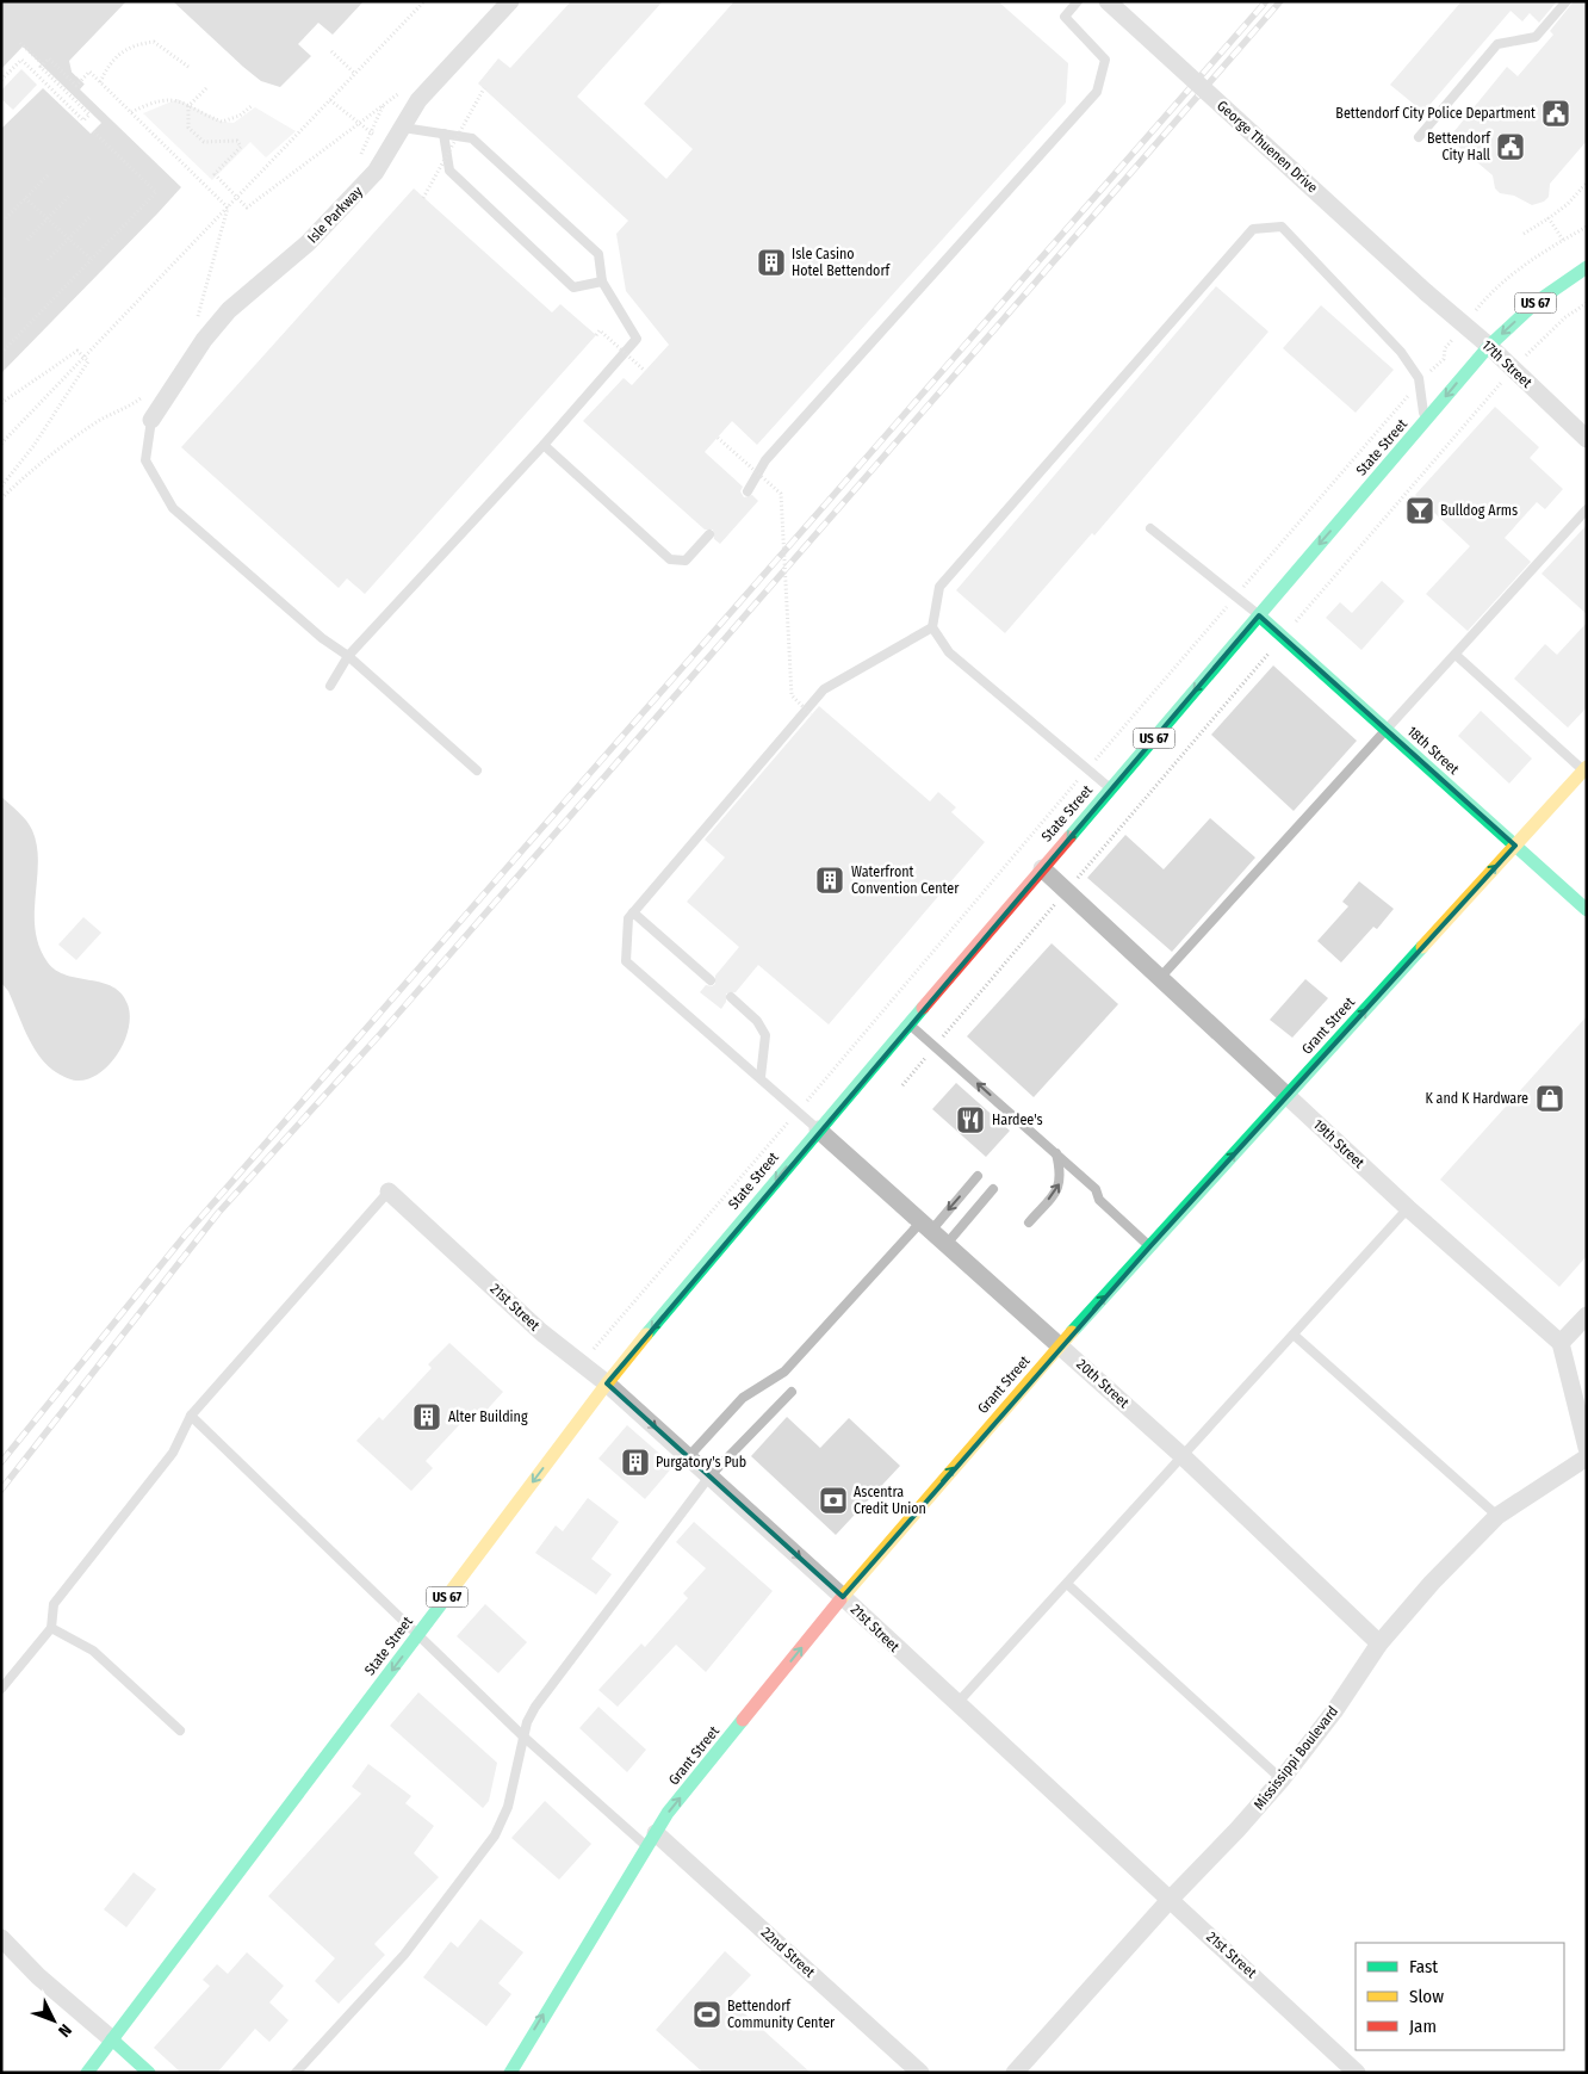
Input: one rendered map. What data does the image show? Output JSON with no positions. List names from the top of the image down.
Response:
{
  "streets": {
    "main road": [
      "US 67",
      "State Street",
      "18th Street",
      "Grant Street"
    ],
    "street": [
      "George Thuenen Drive",
      "Isle Parkway",
      "17th Street",
      "19th Street",
      "21st Street",
      "20th Street",
      "Mississippi Boulevard",
      "22nd Street"
    ]
  },
  "crossings": [
    ["George Thuenen Drive", "17th Street"],
    ["US 67", "17th Street"],
    ["US 67", "State Street"],
    ["17th Street", "State Street"],
    ["State Street", "18th Street"],
    ["State Street", "19th Street"],
    ["State Street", "21st Street"],
    ["State Street", "20th Street"],
    ["18th Street", "Grant Street"],
    ["Grant Street", "19th Street"],
    ["Grant Street", "21st Street"],
    ["Grant Street", "20th Street"],
    ["Grant Street", "22nd Street"],
    ["21st Street", "Mississippi Boulevard"],
    ["20th Street", "Mississippi Boulevard"]
  ],
  "one_way": ["State Street", "Grant Street"],
  "places": {
    "public building": ["Bettendorf City Police Department", "Bettendorf City Hall"],
    "building": [
      "Isle Casino Hotel Bettendorf",
      "Waterfront Convention Center",
      "Alter Building",
      "Purgatory's Pub"
    ],
    "bar": ["Bulldog Arms"],
    "shop": ["K and K Hardware"],
    "restaurant": ["Hardee's"],
    "bank": ["Ascentra Credit Union"],
    "sports": ["Bettendorf Community Center"]
  },
  "legend": ["Fast", "Slow", "Jam"],
  "north": "bottom right"
}
